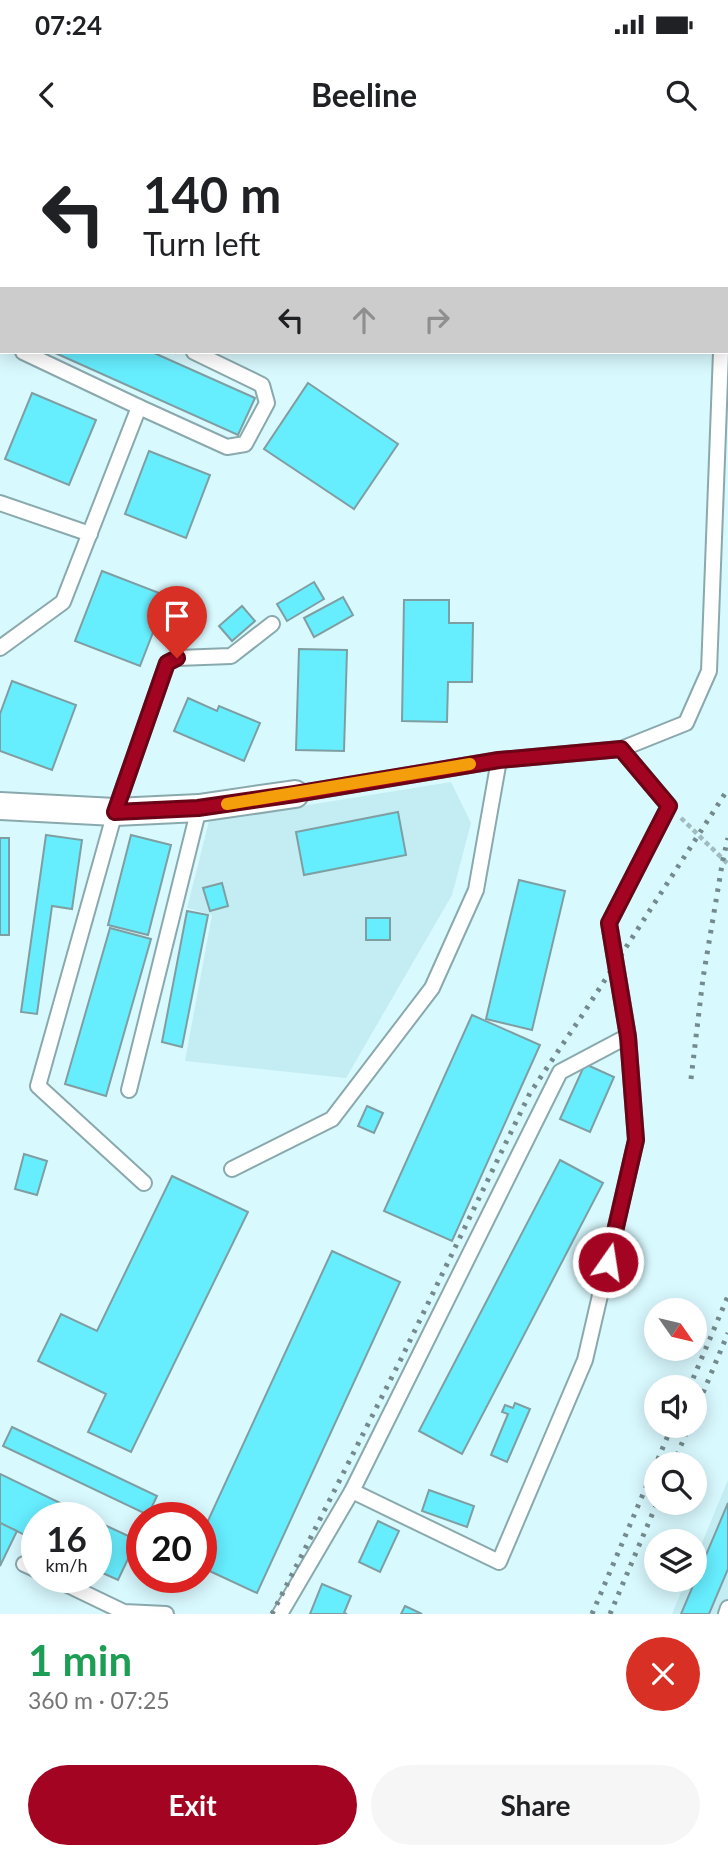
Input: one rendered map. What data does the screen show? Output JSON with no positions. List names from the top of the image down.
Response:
{
  "north": "bottom right",
  "page": {
    "status": "07:24",
    "header": "Beeline",
    "turn": ["140 m", "Turn left"],
    "speed": "16 km/h",
    "limit": "20",
    "heading": ["1 min", "360 m · 07:25"],
    "buttons": ["Exit", "Share"]
  }
}
